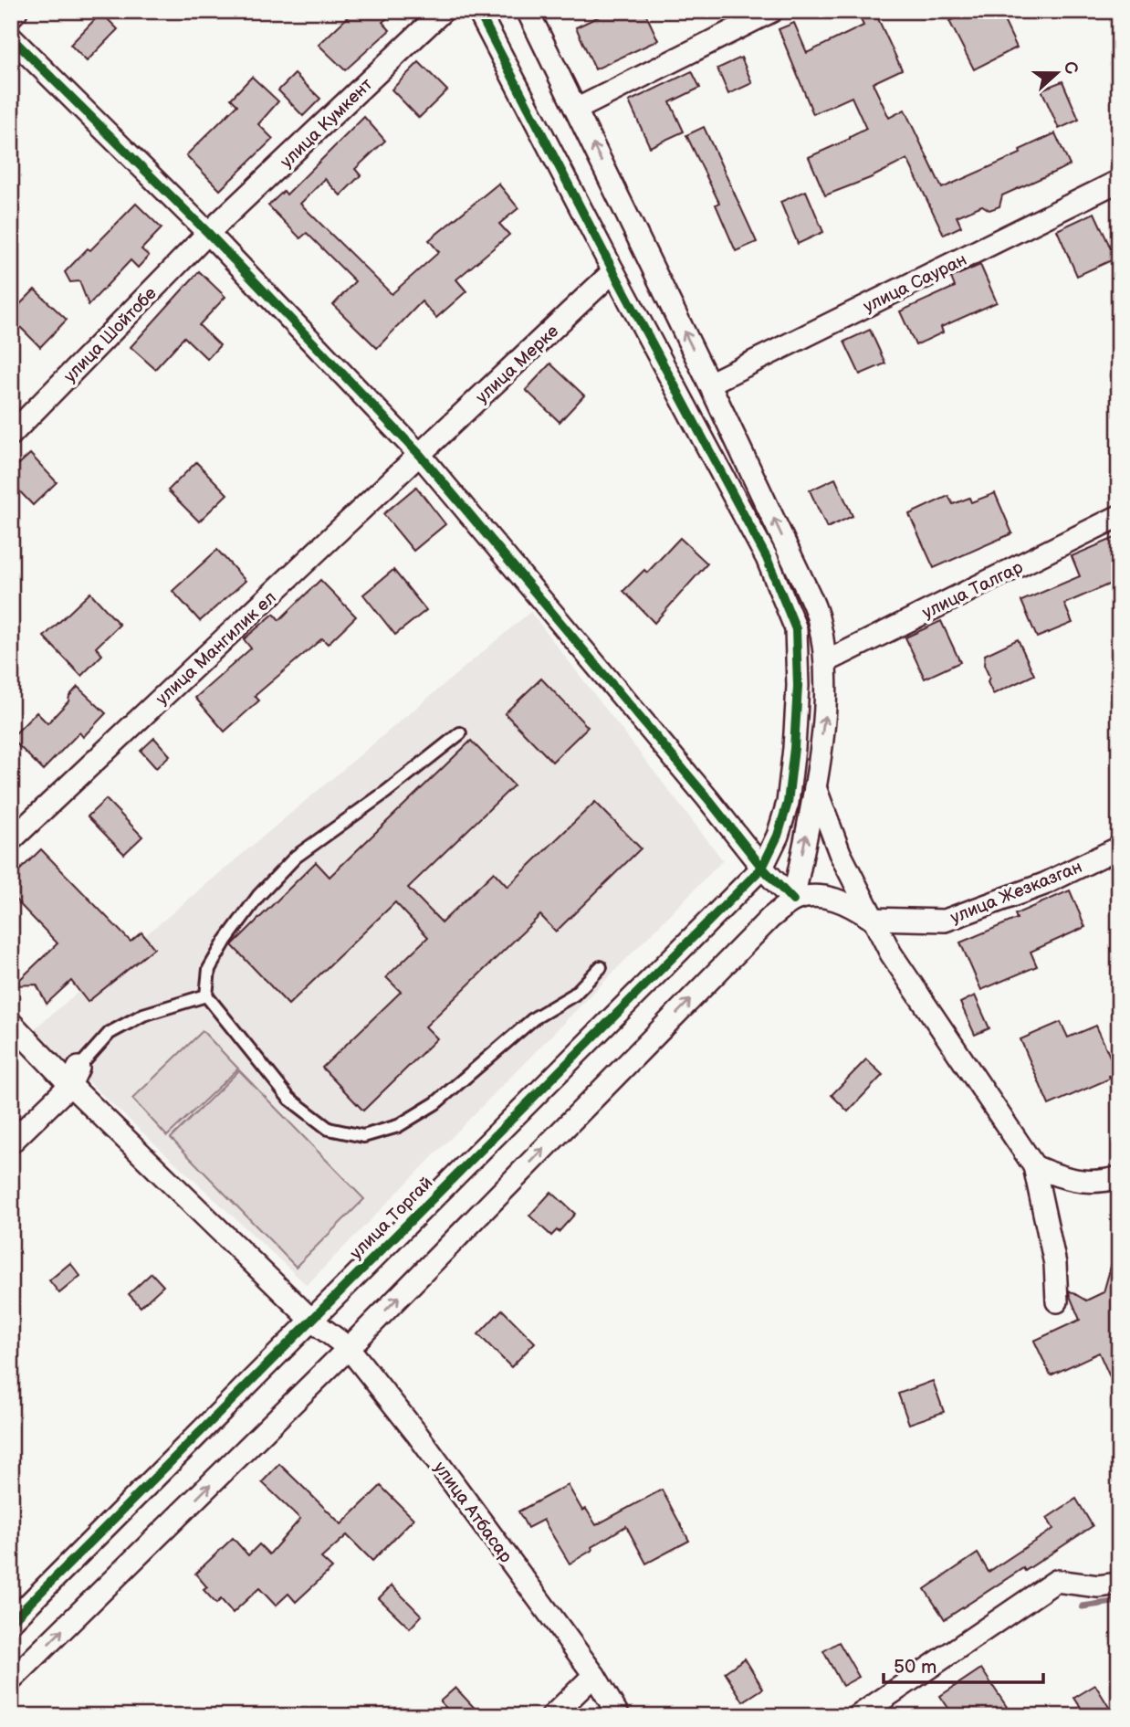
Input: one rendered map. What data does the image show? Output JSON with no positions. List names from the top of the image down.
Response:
{
  "streets": {
    "street": [
      "улица Кумкент",
      "улица Сауран",
      "улица Шойтобе",
      "улица Мерке",
      "улица Талгар",
      "улица Мангилик ел",
      "улица Жезказган",
      "улица Торгай",
      "улица Атбасар"
    ]
  },
  "crossings": [
    ["улица Кумкент", "улица Шойтобе"],
    ["улица Мерке", "улица Мангилик ел"],
    ["улица Мерке", "улица Торгай"],
    ["улица Торгай", "улица Атбасар"]
  ],
  "scale_bar": "50 m",
  "north": "right"
}
